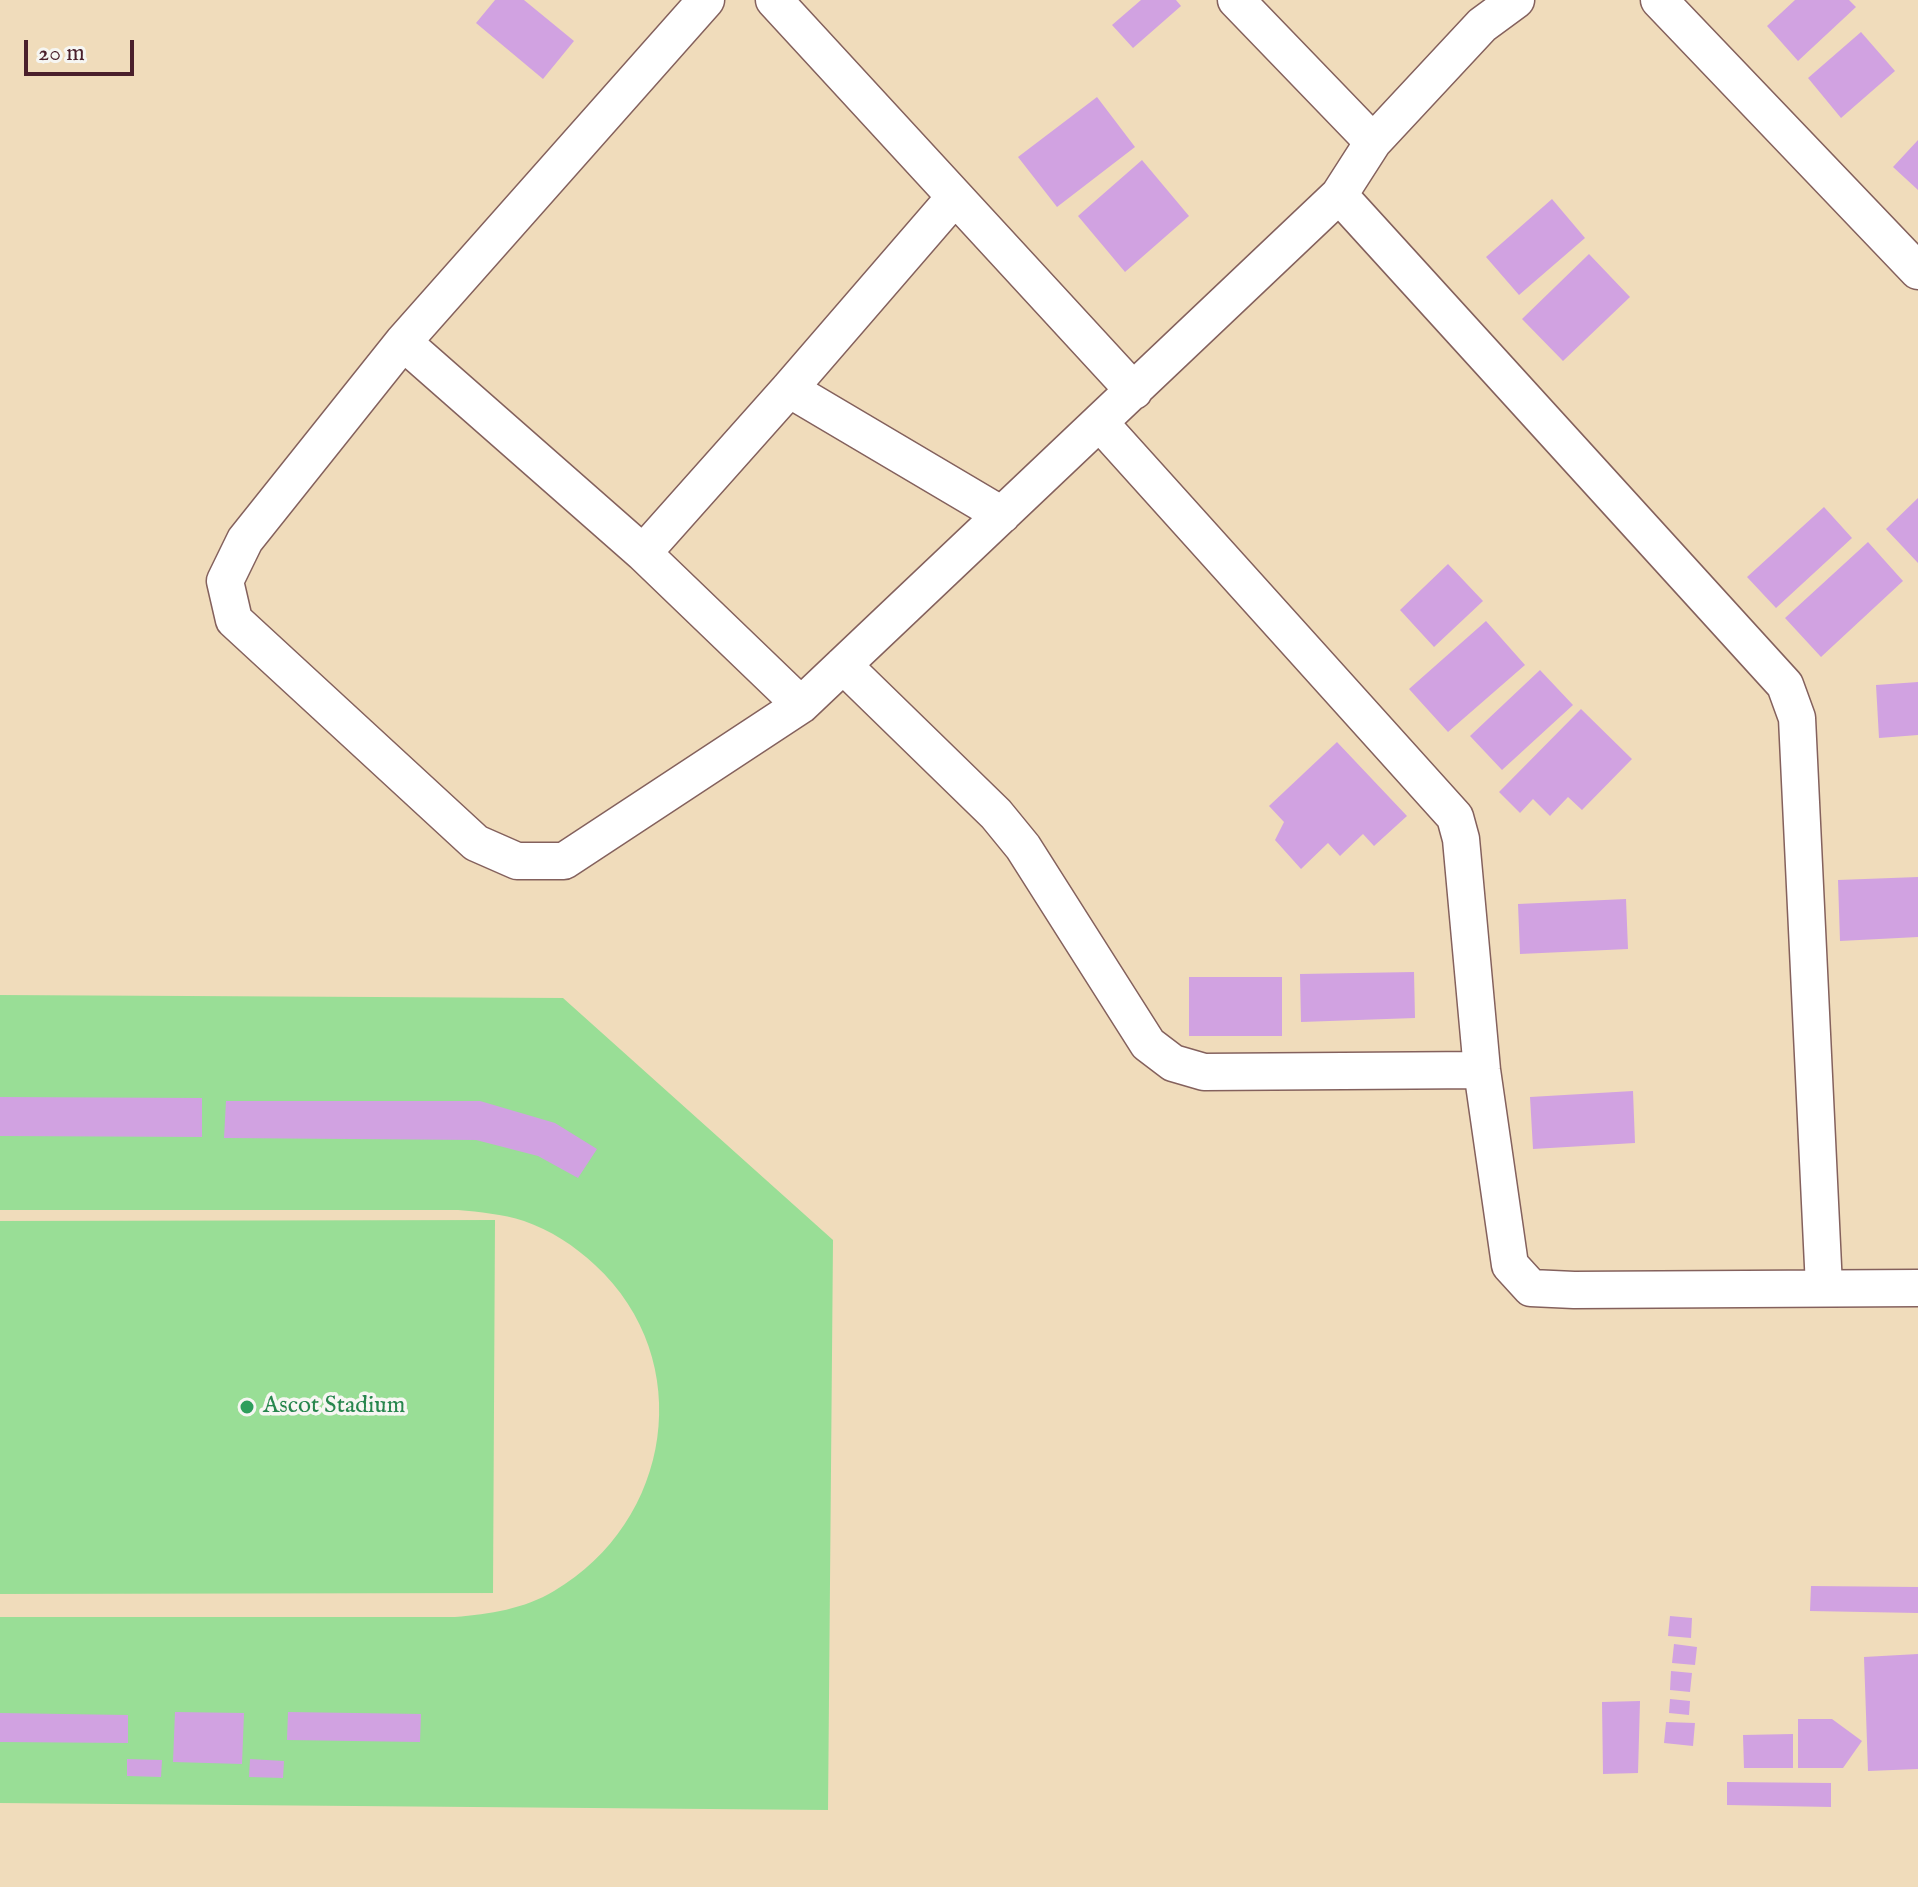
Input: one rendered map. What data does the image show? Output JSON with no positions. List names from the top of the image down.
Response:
{
  "places": ["Ascot Stadium"],
  "scale_bar": "20 m"
}
